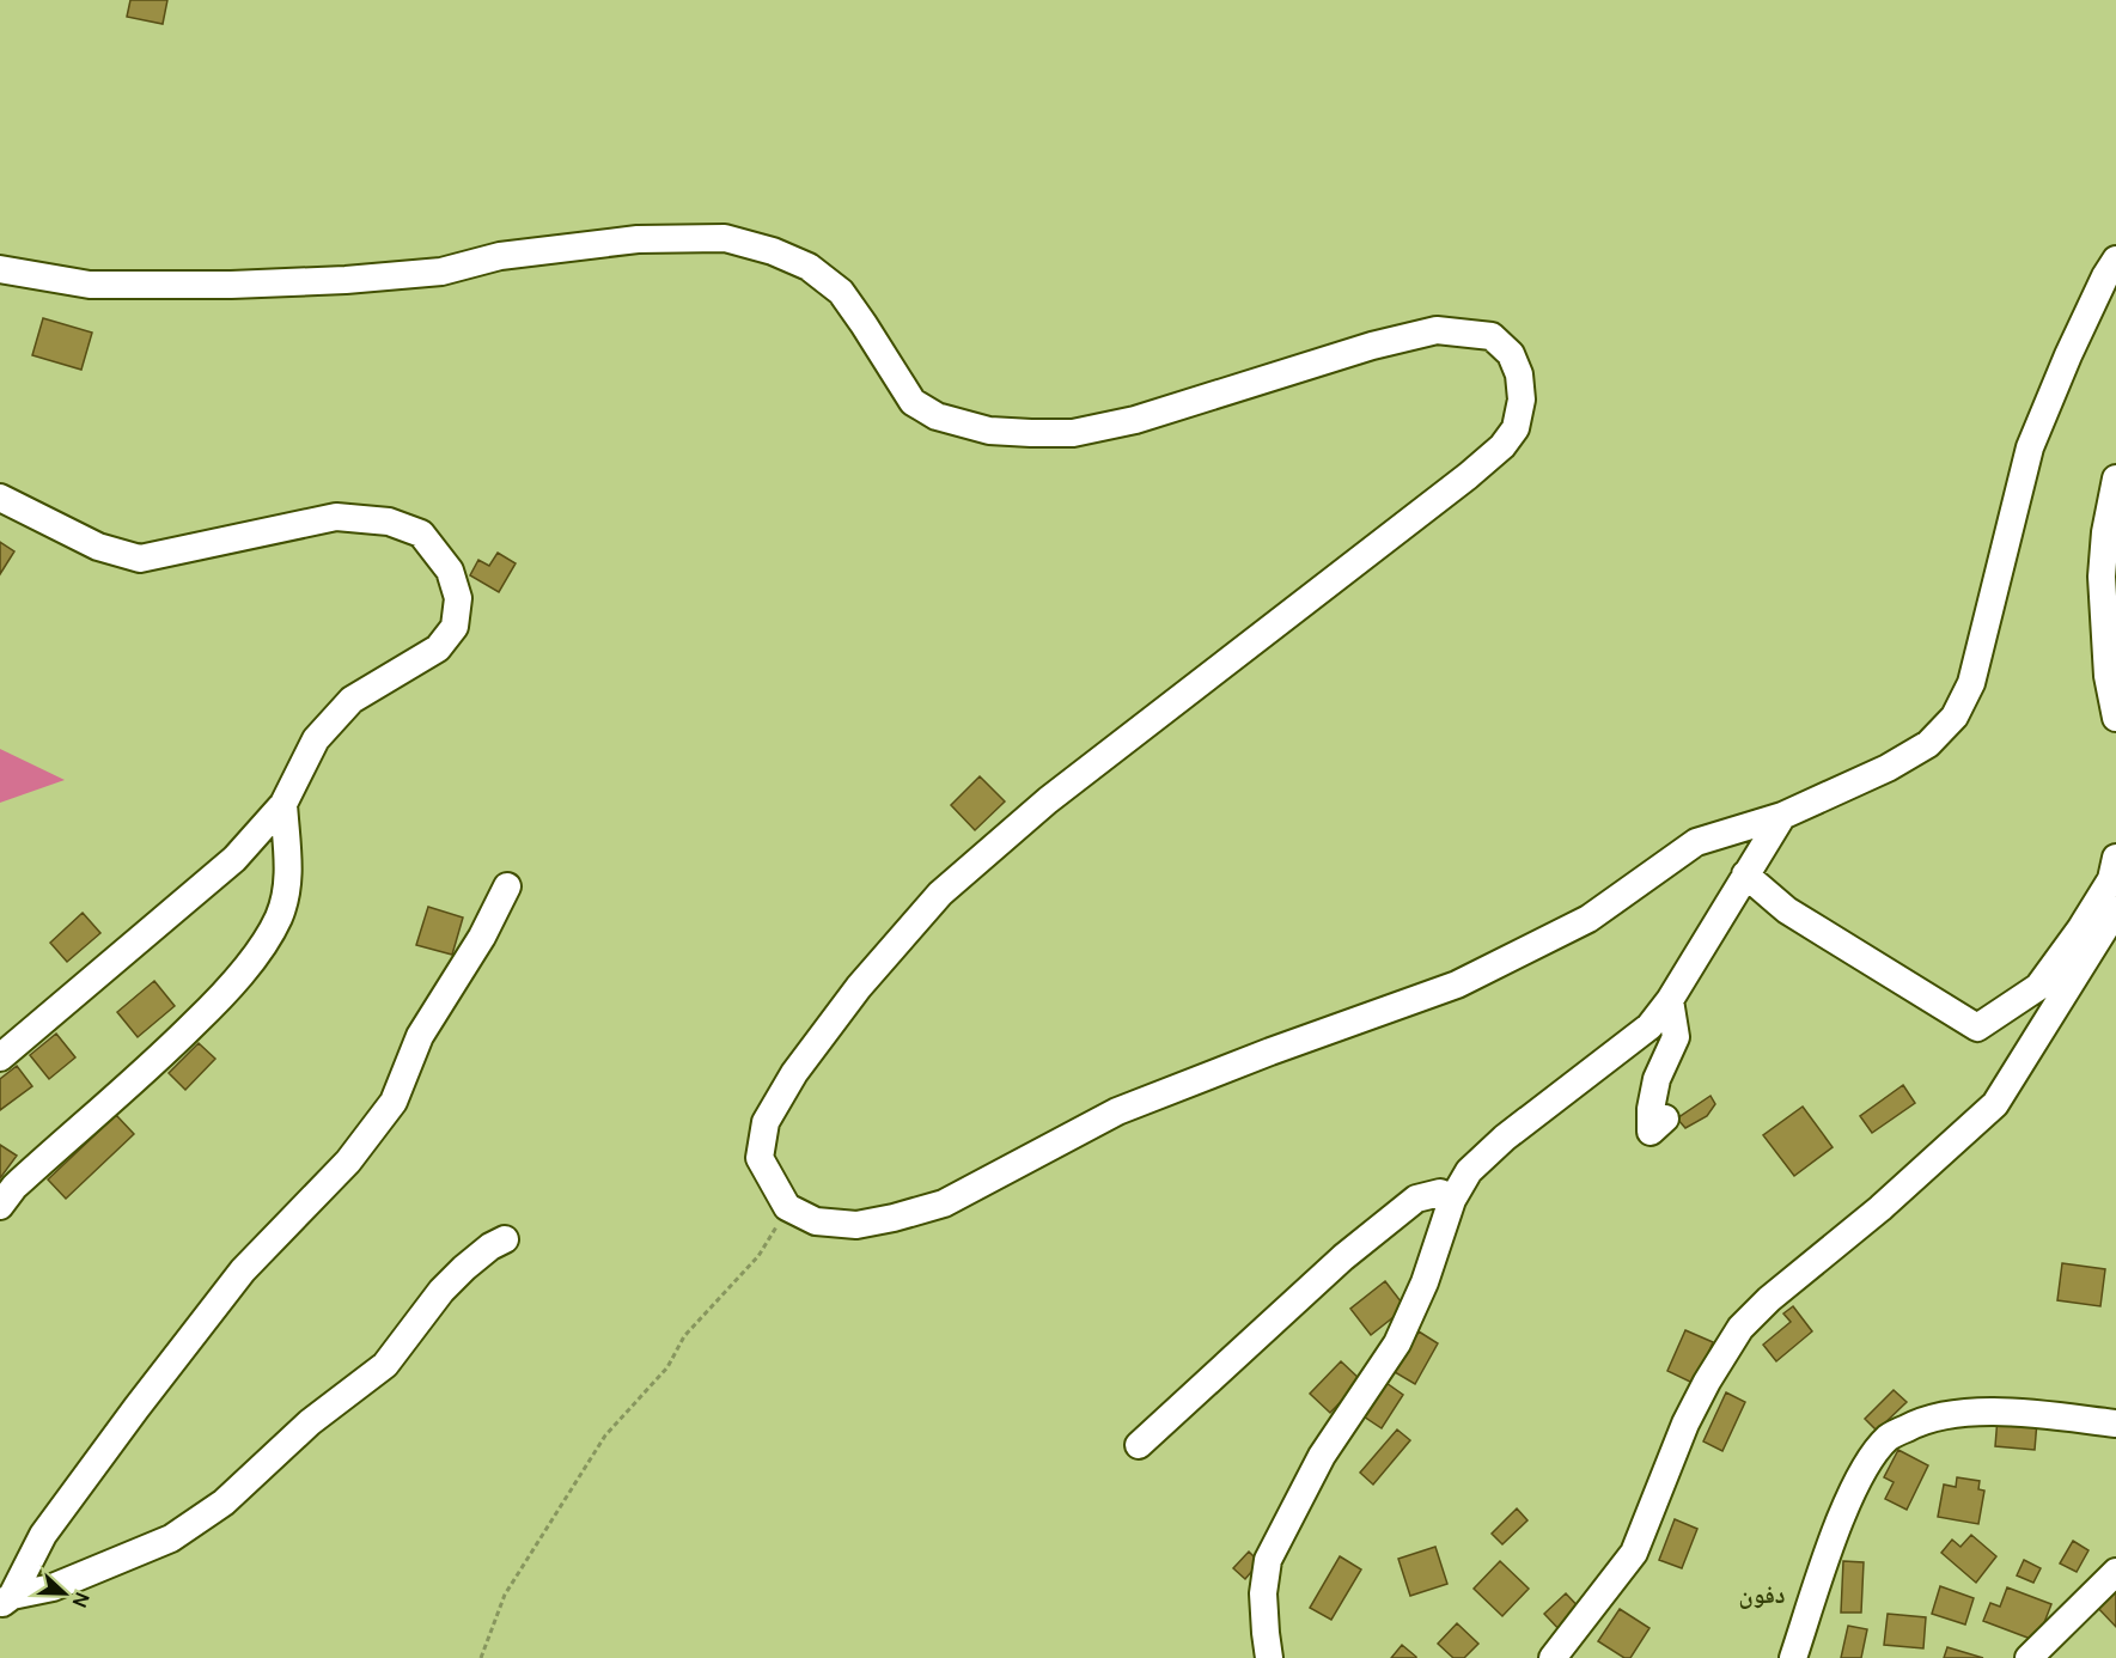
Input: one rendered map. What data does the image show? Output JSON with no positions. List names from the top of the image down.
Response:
{
  "districts": ["دفون"],
  "north": "right"
}
